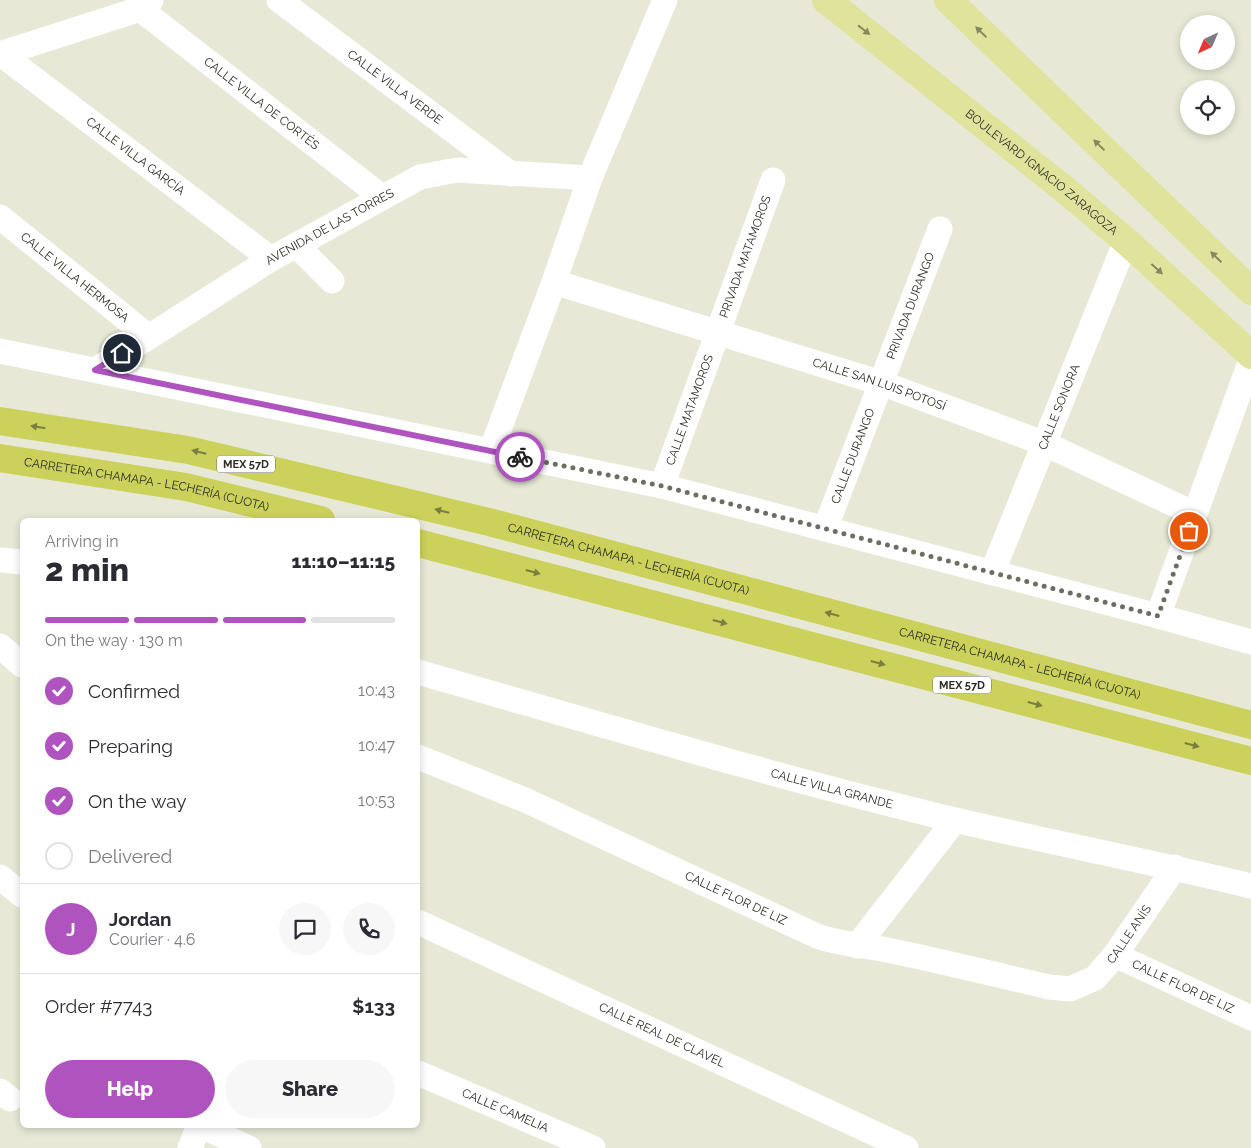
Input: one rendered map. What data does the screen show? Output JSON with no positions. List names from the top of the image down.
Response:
{
  "streets": {
    "highway": ["MEX 57D", "CARRETERA CHAMAPA - LECHERÍA (CUOTA)"],
    "main road": ["BOULEVARD IGNACIO ZARAGOZA"],
    "street": [
      "CALLE VILLA VERDE",
      "CALLE VILLA DE CORTÉS",
      "CALLE VILLA GARCÍA",
      "AVENIDA DE LAS TORRES",
      "PRIVADA MATAMOROS",
      "CALLE VILLA HERMOSA",
      "PRIVADA DURANGO",
      "CALLE SAN LUIS POTOSÍ",
      "CALLE SONORA",
      "CALLE MATAMOROS",
      "CALLE DURANGO",
      "CALLE VILLA GRANDE",
      "CALLE FLOR DE LIZ",
      "CALLE ANÍS",
      "CALLE REAL DE CLAVEL",
      "CALLE CAMELIA"
    ]
  },
  "crossings": [
    ["CALLE VILLA VERDE", "AVENIDA DE LAS TORRES"],
    ["CALLE VILLA DE CORTÉS", "AVENIDA DE LAS TORRES"],
    ["CALLE VILLA GARCÍA", "AVENIDA DE LAS TORRES"],
    ["BOULEVARD IGNACIO ZARAGOZA", "CALLE SONORA"],
    ["AVENIDA DE LAS TORRES", "CALLE VILLA HERMOSA"],
    ["PRIVADA MATAMOROS", "CALLE SAN LUIS POTOSÍ"],
    ["PRIVADA MATAMOROS", "CALLE MATAMOROS"],
    ["PRIVADA DURANGO", "CALLE SAN LUIS POTOSÍ"],
    ["PRIVADA DURANGO", "CALLE DURANGO"],
    ["CALLE SAN LUIS POTOSÍ", "CALLE SONORA"],
    ["CALLE SAN LUIS POTOSÍ", "CALLE MATAMOROS"],
    ["CALLE SAN LUIS POTOSÍ", "CALLE DURANGO"],
    ["CALLE VILLA GRANDE", "CALLE ANÍS"],
    ["CALLE FLOR DE LIZ", "CALLE ANÍS"]
  ],
  "north": "bottom left",
  "page": {
    "heading": ["2 min", "Arriving in", "11:10–11:15"],
    "panel": [
      "Jordan",
      "Courier · 4.6",
      "Order #7743",
      "$133"
    ],
    "bar": "On the way · 130 m",
    "list": [
      ["Confirmed", "10:43"],
      ["Preparing", "10:47"],
      ["On the way", "10:53"],
      "Delivered"
    ],
    "round": "J",
    "buttons": ["Help", "Share"]
  }
}
